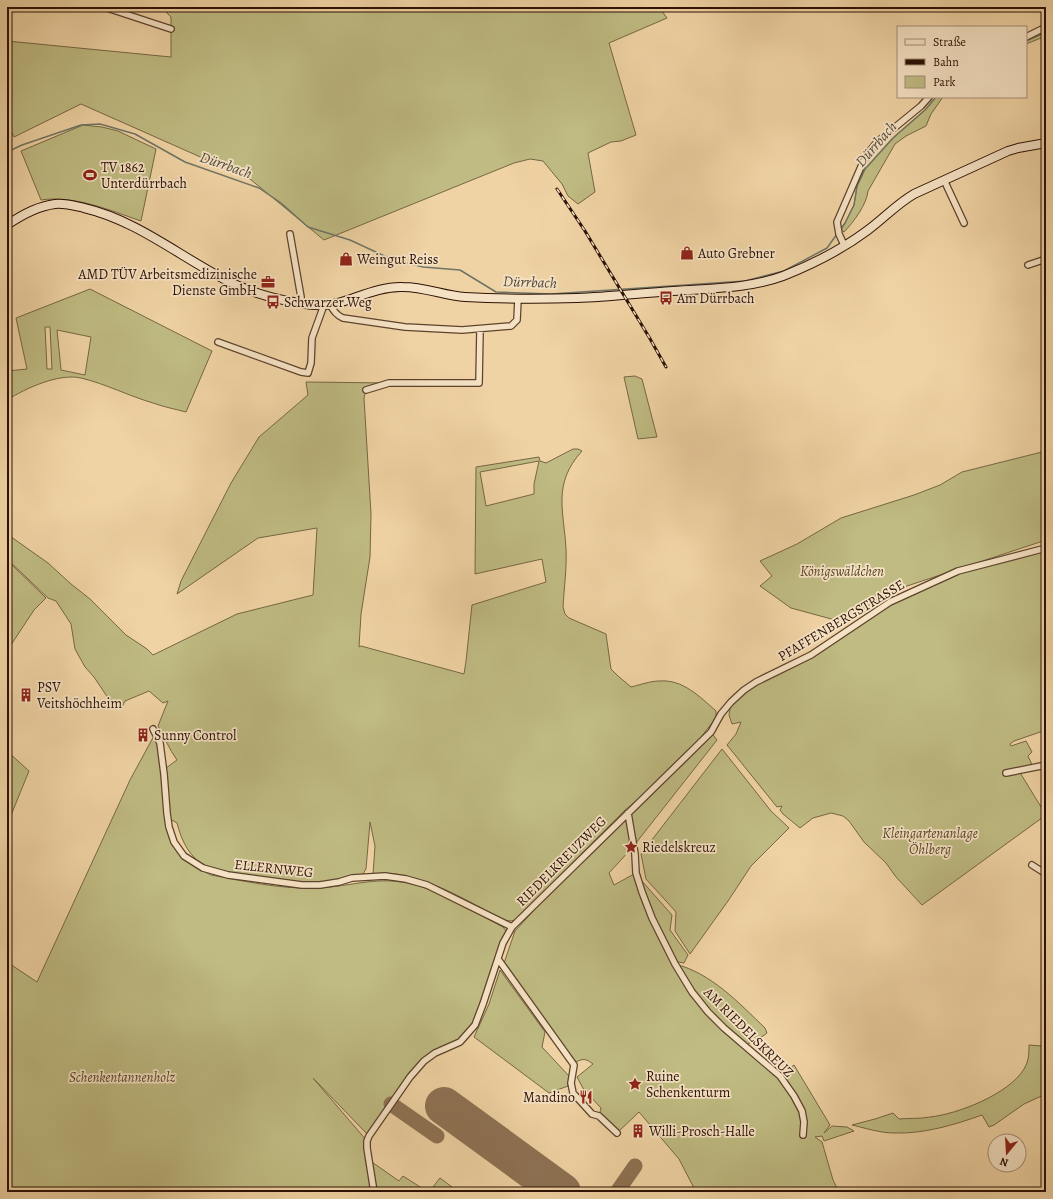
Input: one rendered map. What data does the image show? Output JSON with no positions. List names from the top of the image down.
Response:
{
  "streets": {
    "street": [
      "PFAFFENBERGSTRASSE",
      "RIEDELKREUZWEG",
      "ELLERNWEG",
      "AM RIEDELSKREUZ"
    ]
  },
  "crossings": [
    ["PFAFFENBERGSTRASSE", "RIEDELKREUZWEG"],
    ["PFAFFENBERGSTRASSE", "AM RIEDELSKREUZ"],
    ["RIEDELKREUZWEG", "ELLERNWEG"],
    ["RIEDELKREUZWEG", "AM RIEDELSKREUZ"]
  ],
  "water": ["Dürrbach"],
  "parks": ["Königswäldchen", "Kleingartenanlage Öhlberg", "Schenkentannenholz"],
  "places": {
    "sports": ["TV 1862 Unterdürrbach"],
    "shop": ["Auto Grebner", "Weingut Reiss"],
    "office": ["AMD TÜV Arbeitsmedizinische Dienste GmbH"],
    "bus stop": ["Am Dürrbach", "Schwarzer Weg"],
    "building": ["PSV Veitshöchheim", "Sunny Control", "Willi-Prosch-Halle"],
    "place": ["Riedelskreuz", "Ruine Schenkenturm"],
    "restaurant": ["Mandino"]
  },
  "legend": ["Straße", "Bahn", "Park"],
  "north": "bottom"
}
